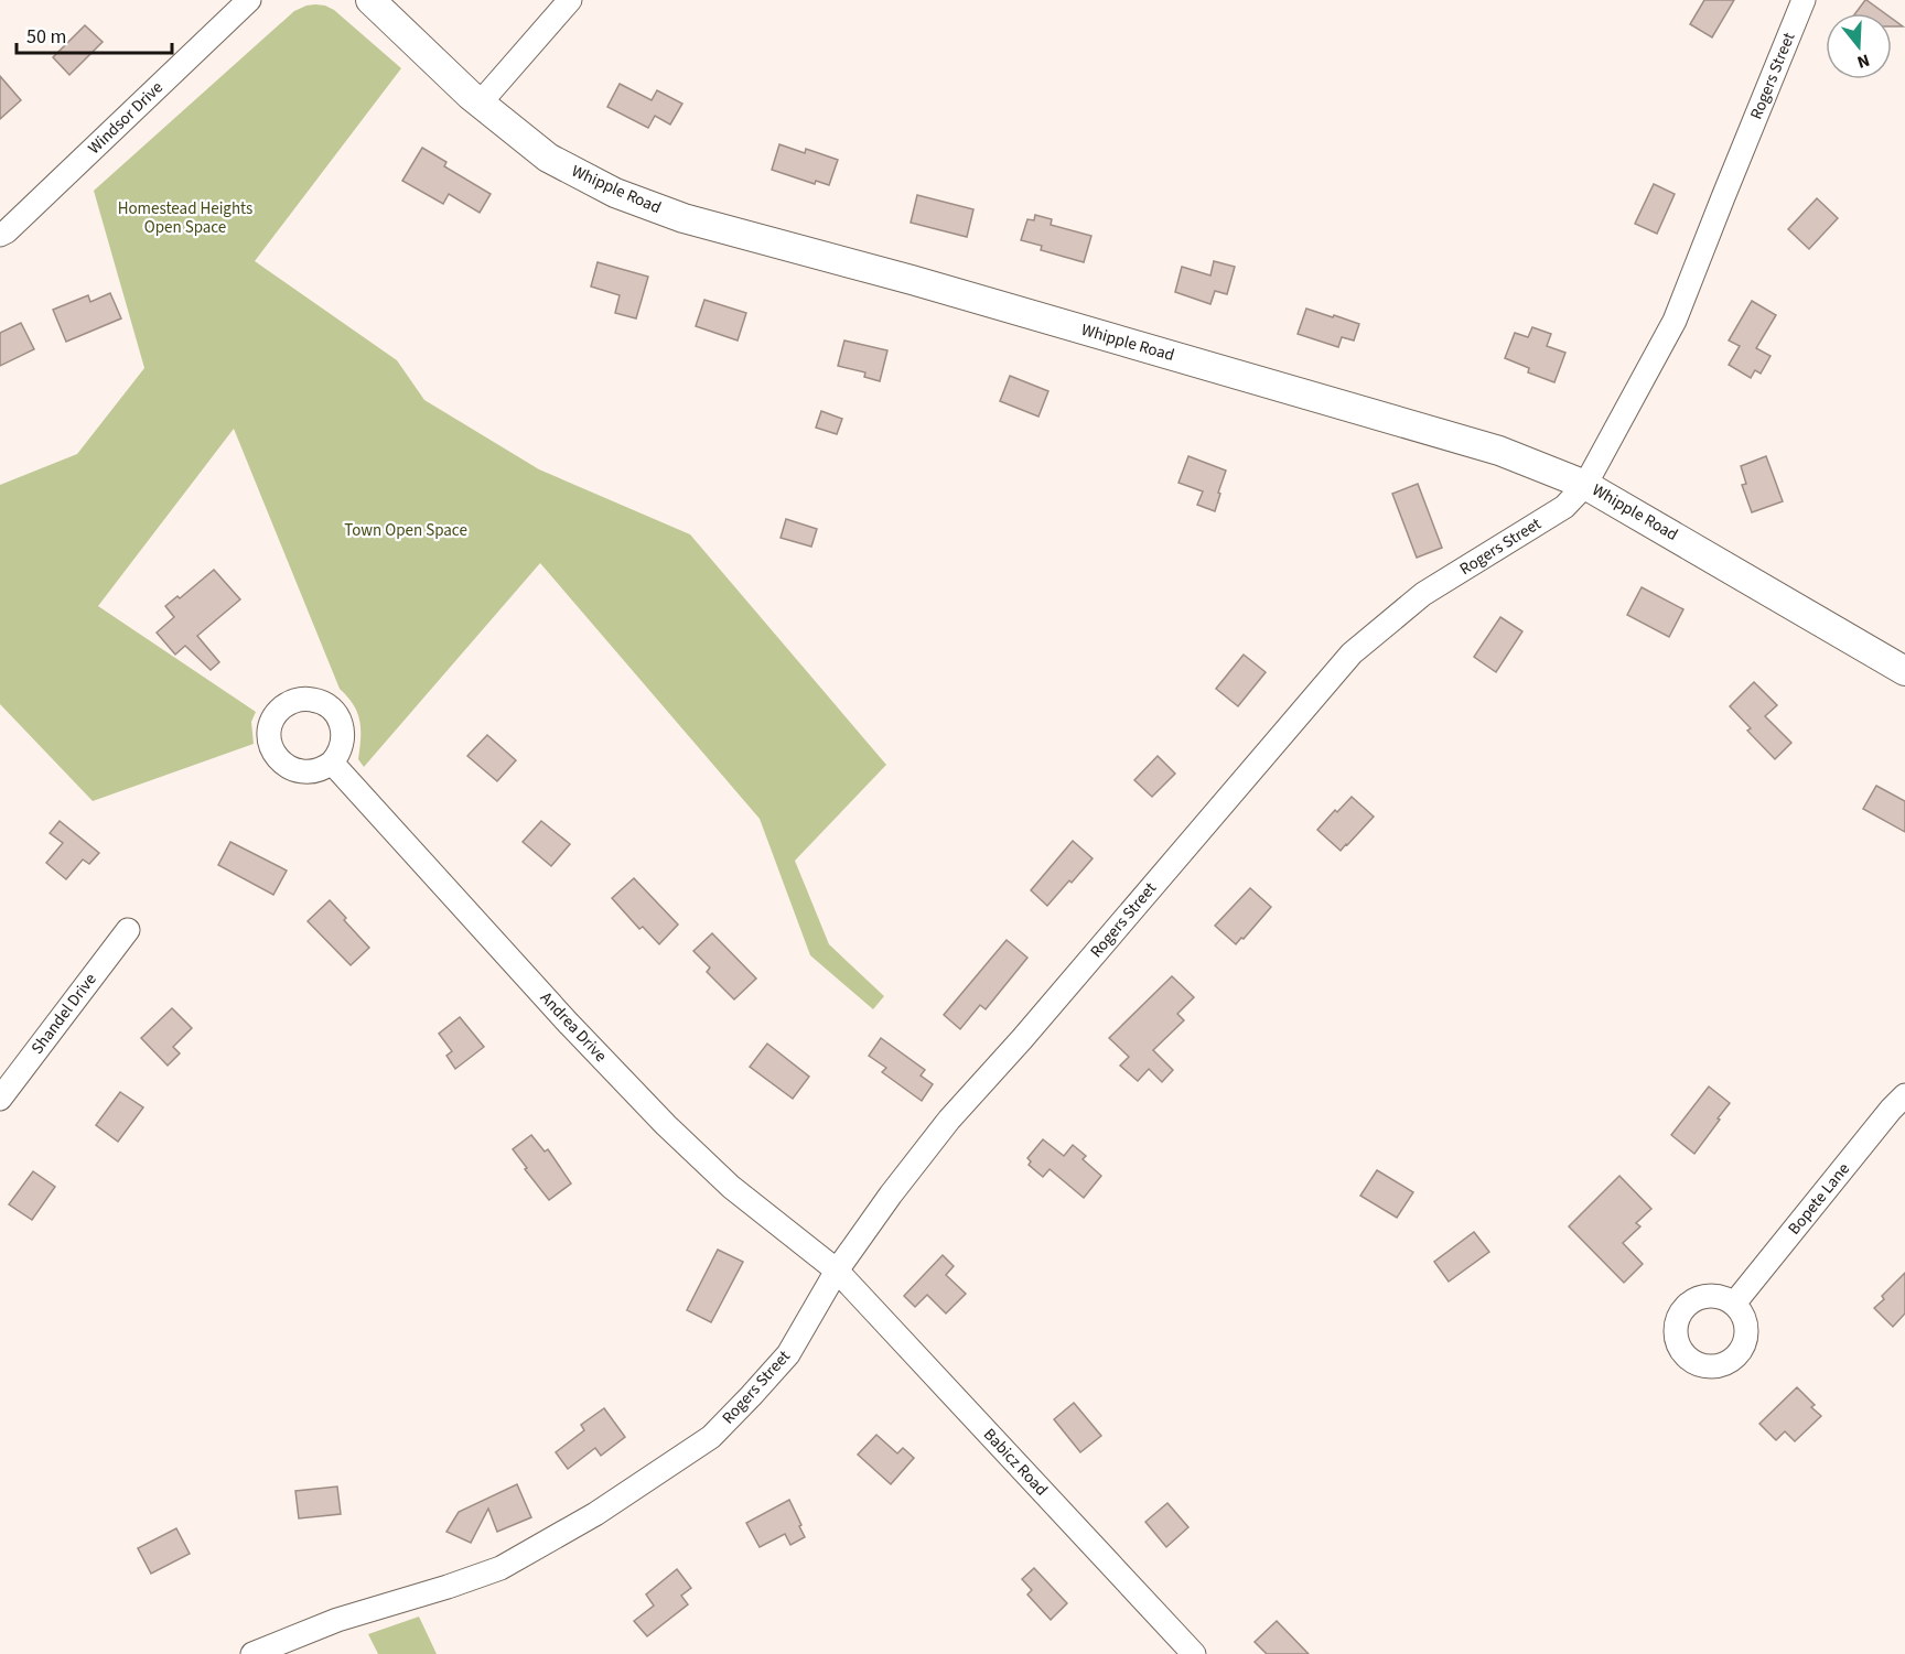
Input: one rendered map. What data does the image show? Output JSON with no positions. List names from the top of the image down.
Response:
{
  "streets": {
    "main road": ["Whipple Road"],
    "street": [
      "Rogers Street",
      "Windsor Drive",
      "Shandel Drive",
      "Andrea Drive",
      "Bopete Lane",
      "Babicz Road"
    ]
  },
  "crossings": [
    ["Rogers Street", "Whipple Road"],
    ["Rogers Street", "Andrea Drive"],
    ["Rogers Street", "Babicz Road"],
    ["Andrea Drive", "Babicz Road"]
  ],
  "parks": ["Homestead Heights Open Space", "Town Open Space"],
  "scale_bar": "50 m",
  "north": "bottom"
}
